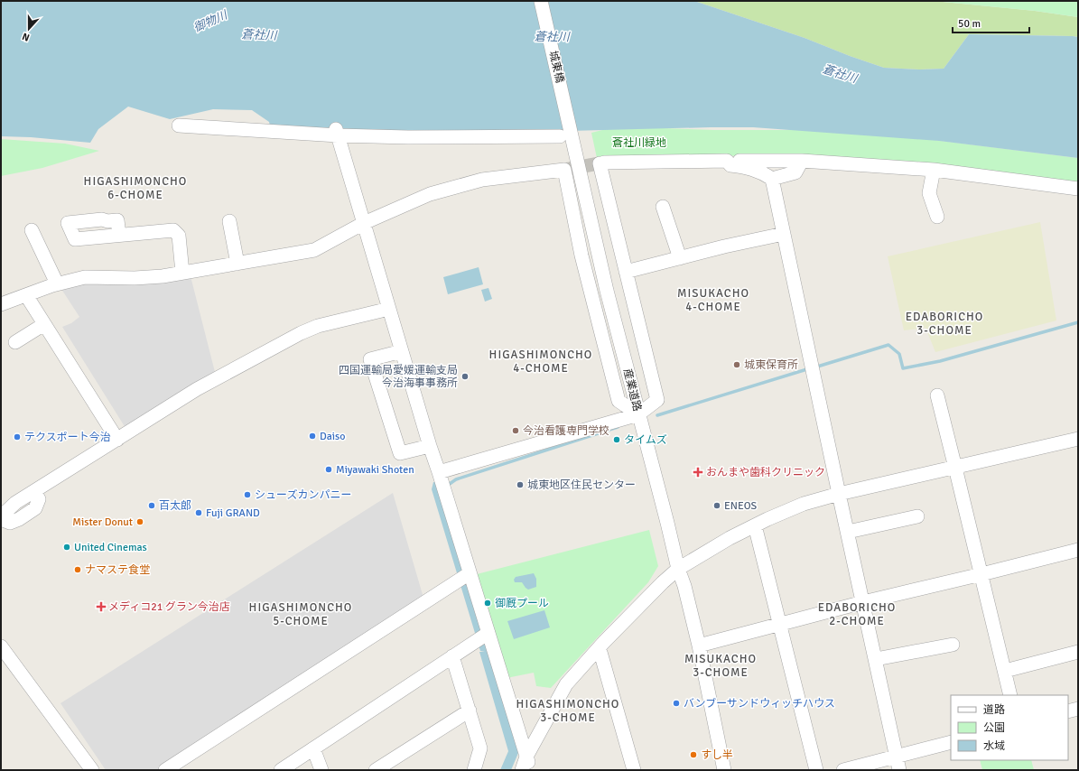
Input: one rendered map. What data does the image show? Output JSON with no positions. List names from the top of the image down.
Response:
{
  "streets": {
    "street": ["城東橋", "産業道路"]
  },
  "crossings": [
    ["城東橋", "産業道路"]
  ],
  "districts": [
    "HIGASHIMONCHO 6-CHOME",
    "MISUKACHO 4-CHOME",
    "EDABORICHO 3-CHOME",
    "HIGASHIMONCHO 4-CHOME",
    "HIGASHIMONCHO 5-CHOME",
    "EDABORICHO 2-CHOME",
    "MISUKACHO 3-CHOME",
    "HIGASHIMONCHO 3-CHOME"
  ],
  "water": ["御物川", "蒼社川"],
  "parks": ["蒼社川緑地"],
  "places": {
    "other": [
      "城東保育所",
      "四国運輸局愛媛運輸支局 今治海事事務所",
      "今治看護専門学校",
      "Daiso",
      "テクスポート今治",
      "タイムズ",
      "Miyawaki Shoten",
      "城東地区住民センター",
      "シューズカンパニー",
      "百太郎",
      "ENEOS",
      "Fuji GRAND",
      "Mister Donut",
      "United Cinemas",
      "ナマステ食堂",
      "御厩プール",
      "バンブーサンドウィッチハウス",
      "すし半"
    ],
    "health": ["おんまや歯科クリニック", "メディコ21 グラン今治店"]
  },
  "legend": ["道路", "公園", "水域"],
  "scale_bar": "50 m",
  "north": "bottom"
}
